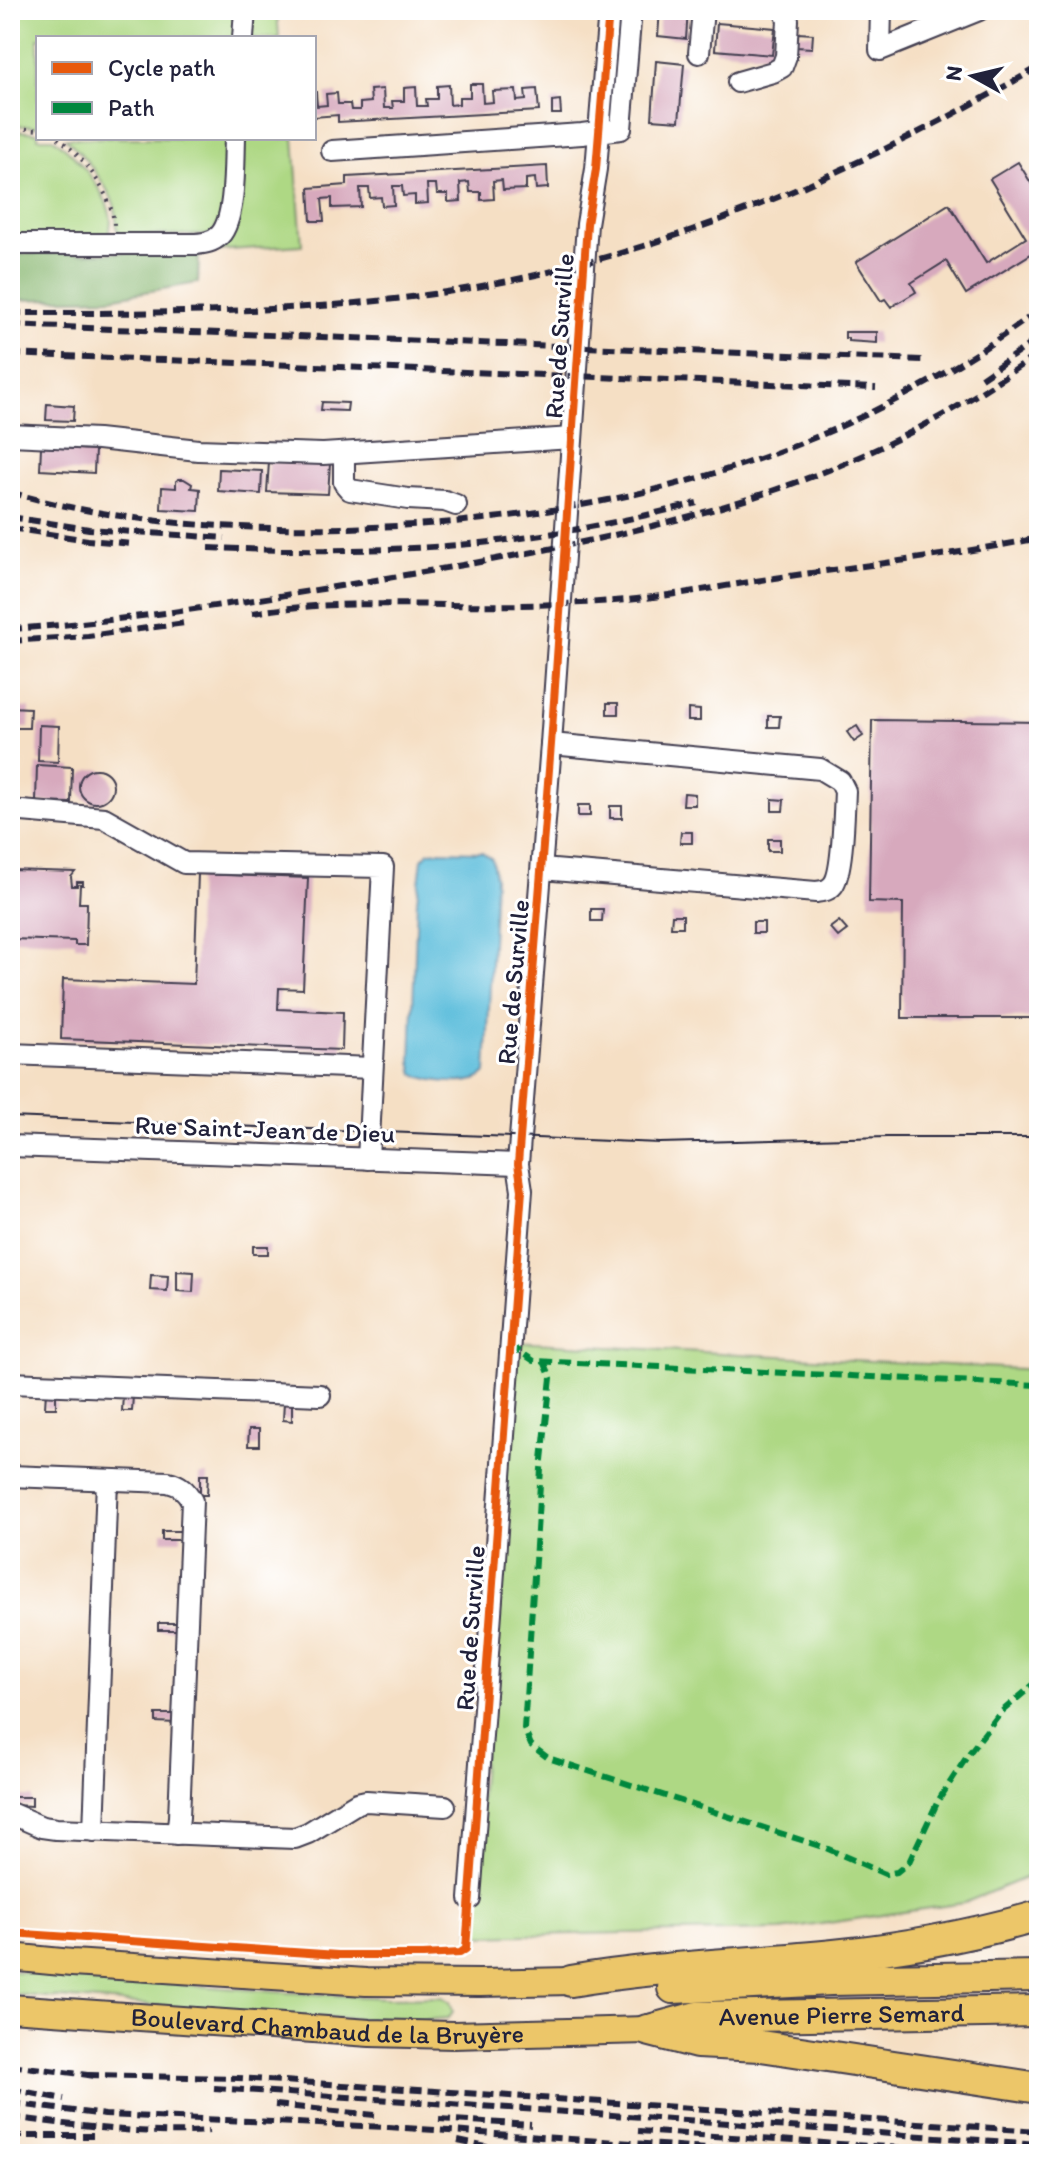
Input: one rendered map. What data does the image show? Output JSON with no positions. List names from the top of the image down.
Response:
{
  "streets": {
    "highway": ["Avenue Pierre Semard"],
    "main road": ["Boulevard Chambaud de la Bruyère"],
    "street": ["Rue de Surville", "Rue Saint-Jean de Dieu"]
  },
  "crossings": [
    ["Rue de Surville", "Rue Saint-Jean de Dieu"],
    ["Avenue Pierre Semard", "Boulevard Chambaud de la Bruyère"]
  ],
  "legend": ["Cycle path", "Path"],
  "north": "left"
}
